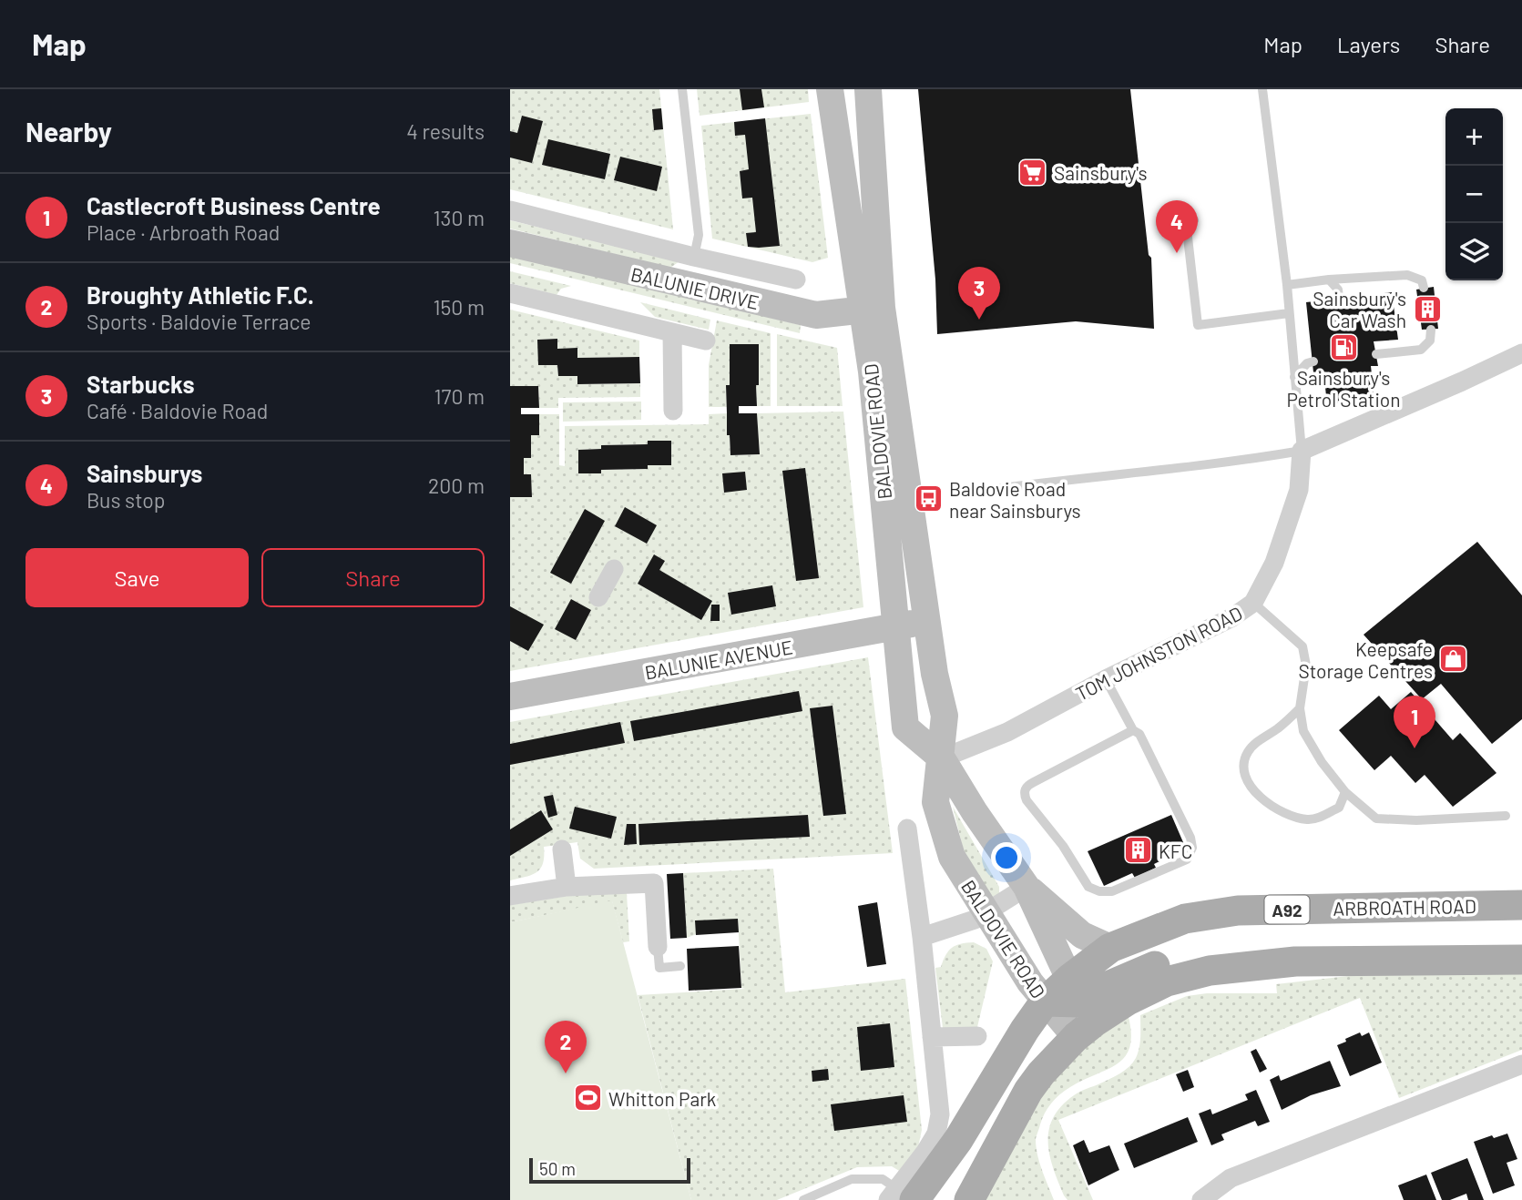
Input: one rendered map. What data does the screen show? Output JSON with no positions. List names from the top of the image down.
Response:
{
  "streets": {
    "main road": [
      "BALUNIE DRIVE",
      "BALDOVIE ROAD",
      "BALUNIE AVENUE",
      "ARBROATH ROAD",
      "A92"
    ],
    "street": ["TOM JOHNSTON ROAD"]
  },
  "crossings": [
    ["BALUNIE DRIVE", "BALDOVIE ROAD"],
    ["BALDOVIE ROAD", "TOM JOHNSTON ROAD"],
    ["BALDOVIE ROAD", "BALUNIE AVENUE"],
    ["BALDOVIE ROAD", "ARBROATH ROAD"]
  ],
  "places": {
    "supermarket": ["Sainsbury's"],
    "building": ["Sainsbury's Car Wash", "KFC"],
    "fuel station": ["Sainsbury's Petrol Station"],
    "bus stop": ["Baldovie Road near Sainsburys"],
    "shop": ["Keepsafe Storage Centres"],
    "sports": ["Whitton Park"]
  },
  "scale_bar": "50 m",
  "page": {
    "header": "Map",
    "nav": ["Map", "Layers", "Share"],
    "heading": ["Nearby", "4 results"],
    "map_buttons": ["+", "−"],
    "list": [
      {
        "mark": "1",
        "name": "Castlecroft Business Centre",
        "note": "Place · Arbroath Road",
        "value": "130 m"
      },
      {
        "mark": "2",
        "name": "Broughty Athletic F.C.",
        "note": "Sports · Baldovie Terrace",
        "value": "150 m"
      },
      {
        "mark": "3",
        "name": "Starbucks",
        "note": "Café · Baldovie Road",
        "value": "170 m"
      },
      {
        "mark": "4",
        "name": "Sainsburys",
        "note": "Bus stop",
        "value": "200 m"
      }
    ],
    "pins": [
      "4",
      "3",
      "1",
      "2"
    ],
    "buttons": ["Save", "Share"],
    "scale": "50 m"
  }
}
